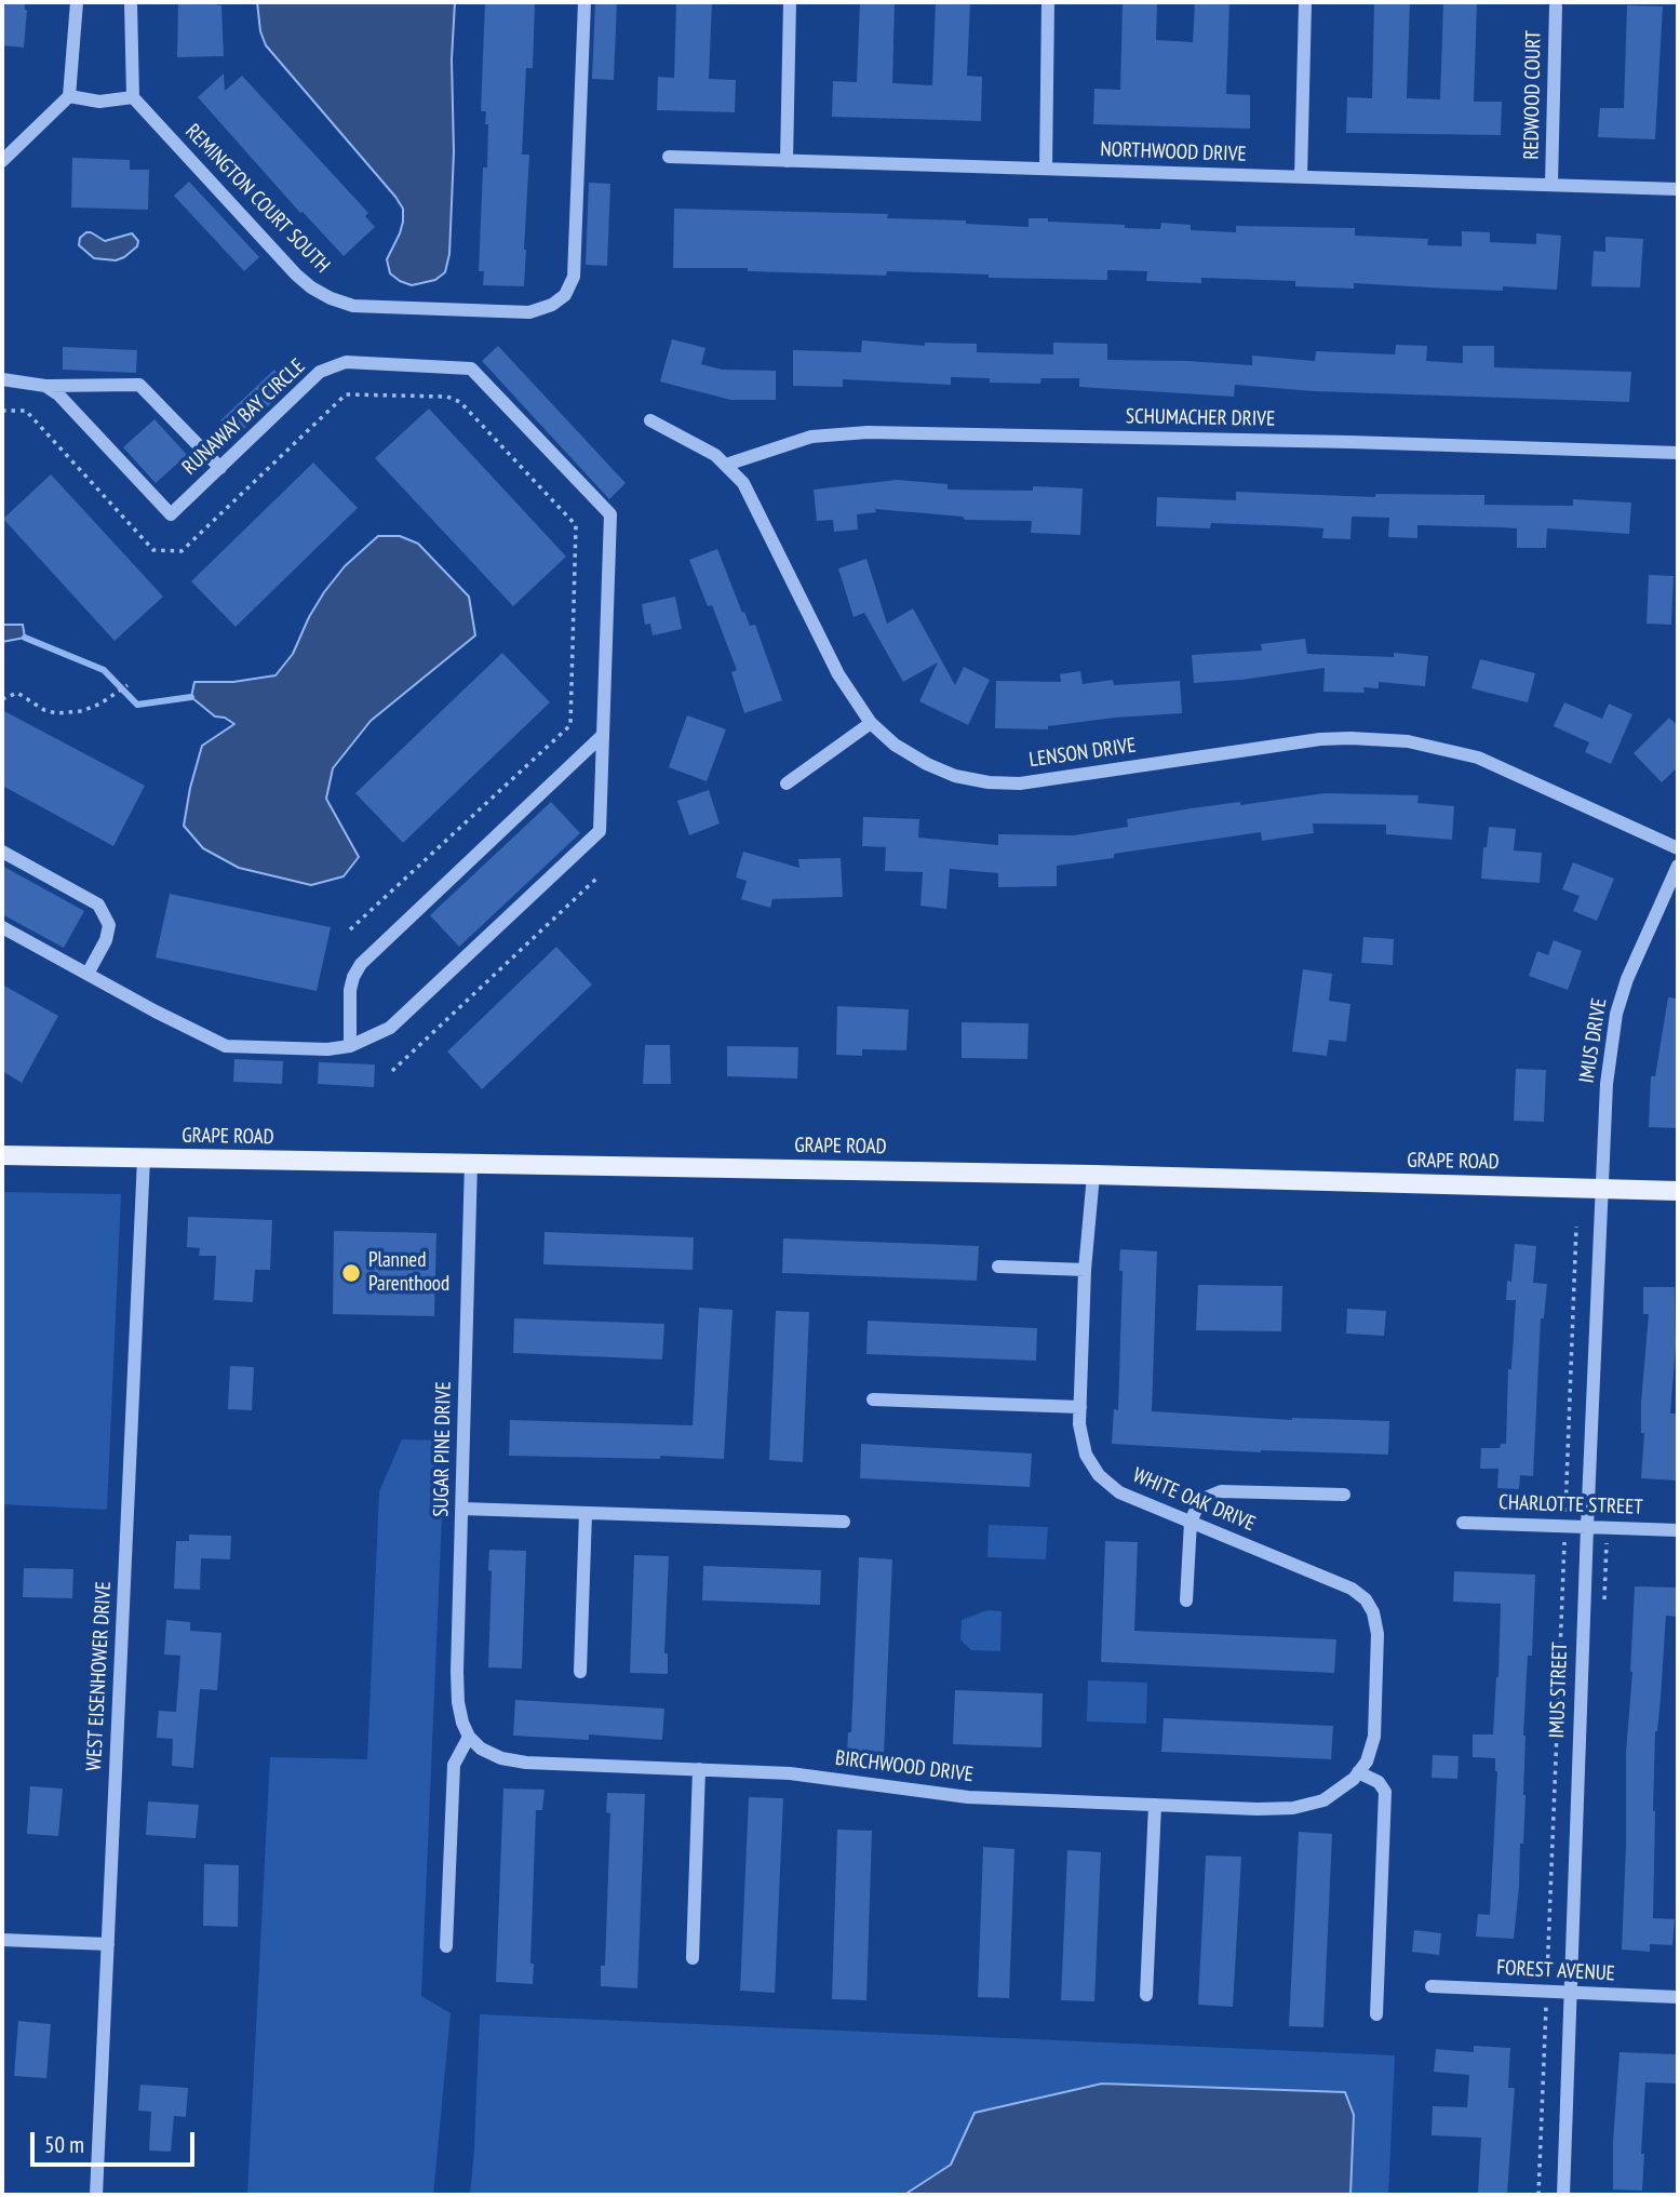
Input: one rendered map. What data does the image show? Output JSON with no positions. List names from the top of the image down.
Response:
{
  "streets": {
    "main road": ["GRAPE ROAD"],
    "street": [
      "REDWOOD COURT",
      "NORTHWOOD DRIVE",
      "REMINGTON COURT SOUTH",
      "RUNAWAY BAY CIRCLE",
      "SCHUMACHER DRIVE",
      "LENSON DRIVE",
      "IMUS DRIVE",
      "SUGAR PINE DRIVE",
      "WHITE OAK DRIVE",
      "CHARLOTTE STREET",
      "WEST EISENHOWER DRIVE",
      "IMUS STREET",
      "BIRCHWOOD DRIVE",
      "FOREST AVENUE"
    ]
  },
  "crossings": [
    ["REDWOOD COURT", "NORTHWOOD DRIVE"],
    ["SCHUMACHER DRIVE", "LENSON DRIVE"],
    ["IMUS DRIVE", "GRAPE ROAD"],
    ["IMUS DRIVE", "IMUS STREET"],
    ["GRAPE ROAD", "SUGAR PINE DRIVE"],
    ["GRAPE ROAD", "WHITE OAK DRIVE"],
    ["GRAPE ROAD", "WEST EISENHOWER DRIVE"],
    ["GRAPE ROAD", "IMUS STREET"],
    ["SUGAR PINE DRIVE", "BIRCHWOOD DRIVE"],
    ["WHITE OAK DRIVE", "BIRCHWOOD DRIVE"],
    ["CHARLOTTE STREET", "IMUS STREET"],
    ["IMUS STREET", "FOREST AVENUE"]
  ],
  "places": ["Planned Parenthood"],
  "scale_bar": "50 m"
}
